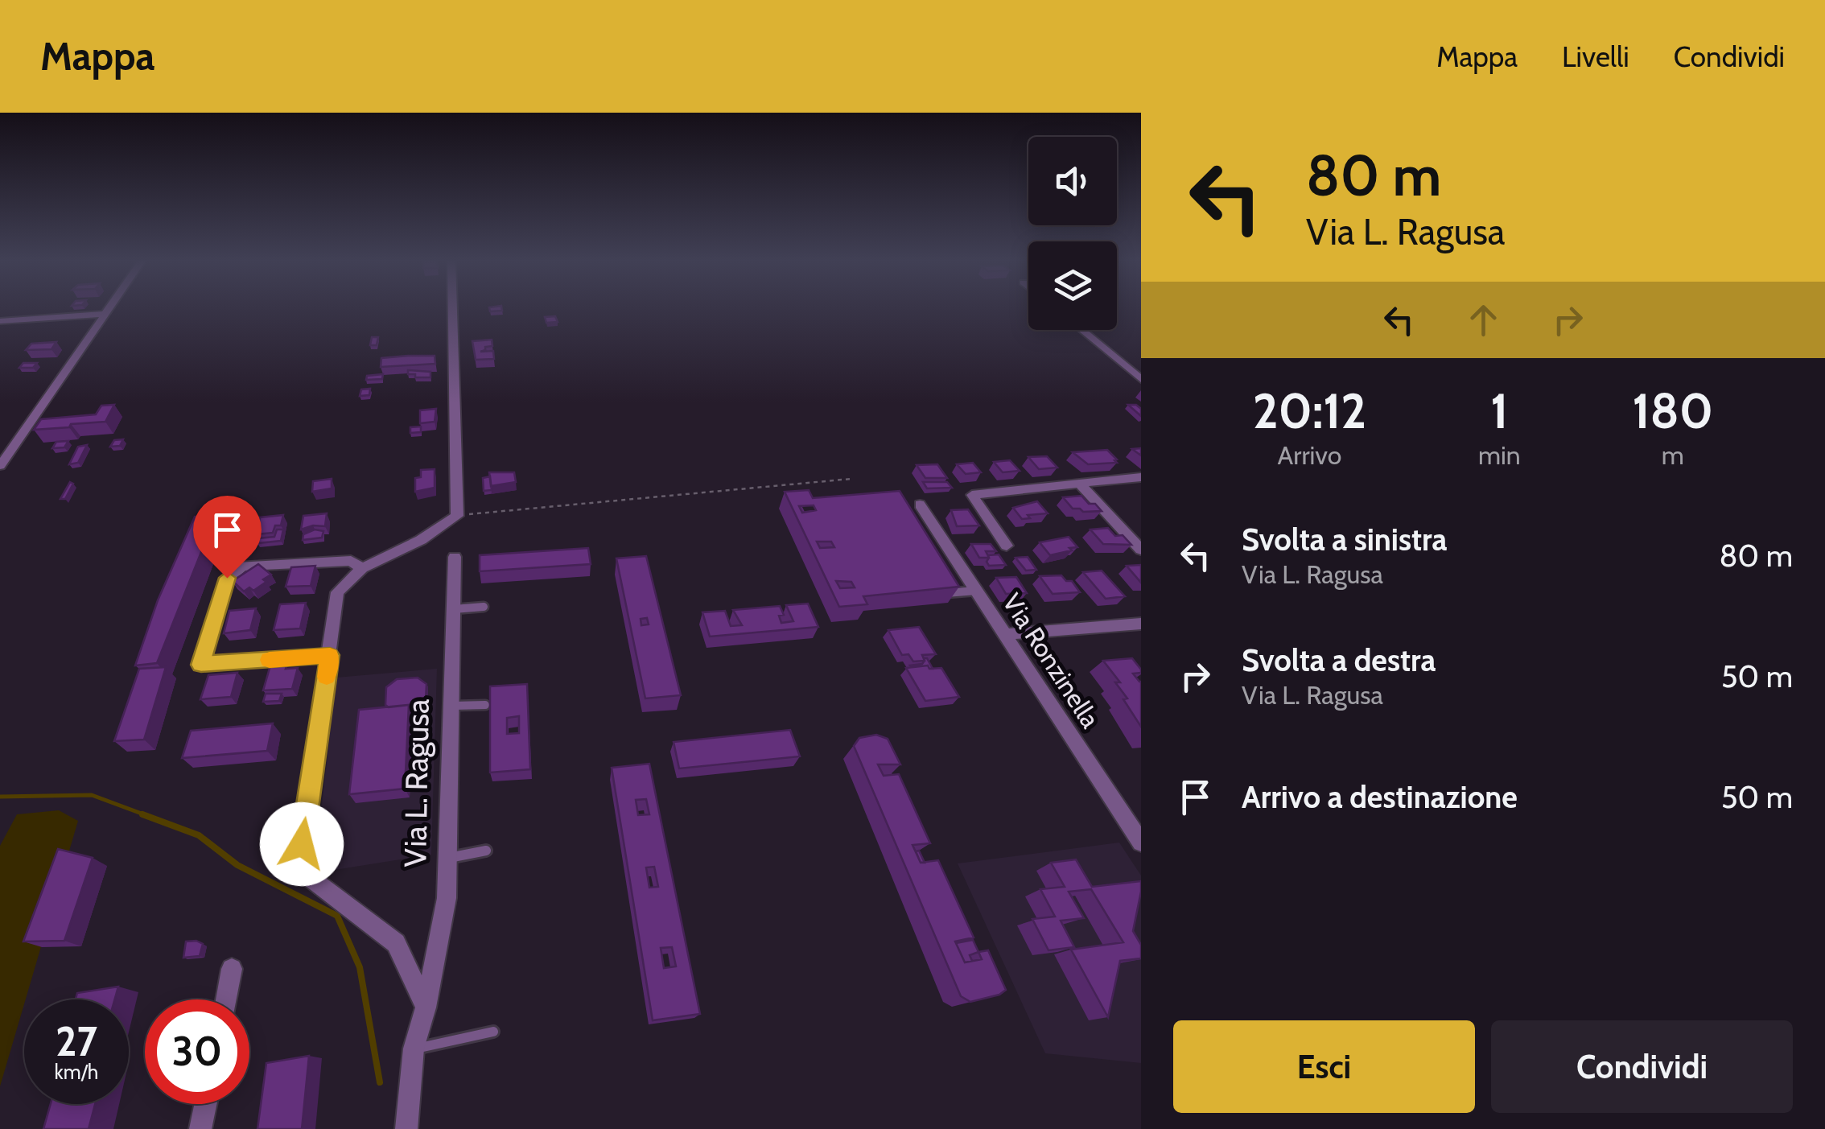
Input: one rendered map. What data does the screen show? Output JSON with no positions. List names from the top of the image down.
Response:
{
  "streets": {
    "street": ["Via Ronzinella", "Via L. Ragusa"]
  },
  "page": {
    "header": "Mappa",
    "nav": ["Mappa", "Livelli", "Condividi"],
    "turn": ["80 m", "Via L. Ragusa"],
    "eta": [
      "20:12",
      "Arrivo",
      "1",
      "min",
      "180",
      "m"
    ],
    "list": [
      {
        "name": "Svolta a sinistra",
        "note": "Via L. Ragusa",
        "value": "80 m"
      },
      {
        "name": "Svolta a destra",
        "note": "Via L. Ragusa",
        "value": "50 m"
      },
      {
        "name": "Arrivo a destinazione",
        "value": "50 m"
      }
    ],
    "speed": "27 km/h",
    "limit": "30",
    "buttons": ["Esci", "Condividi"]
  }
}
